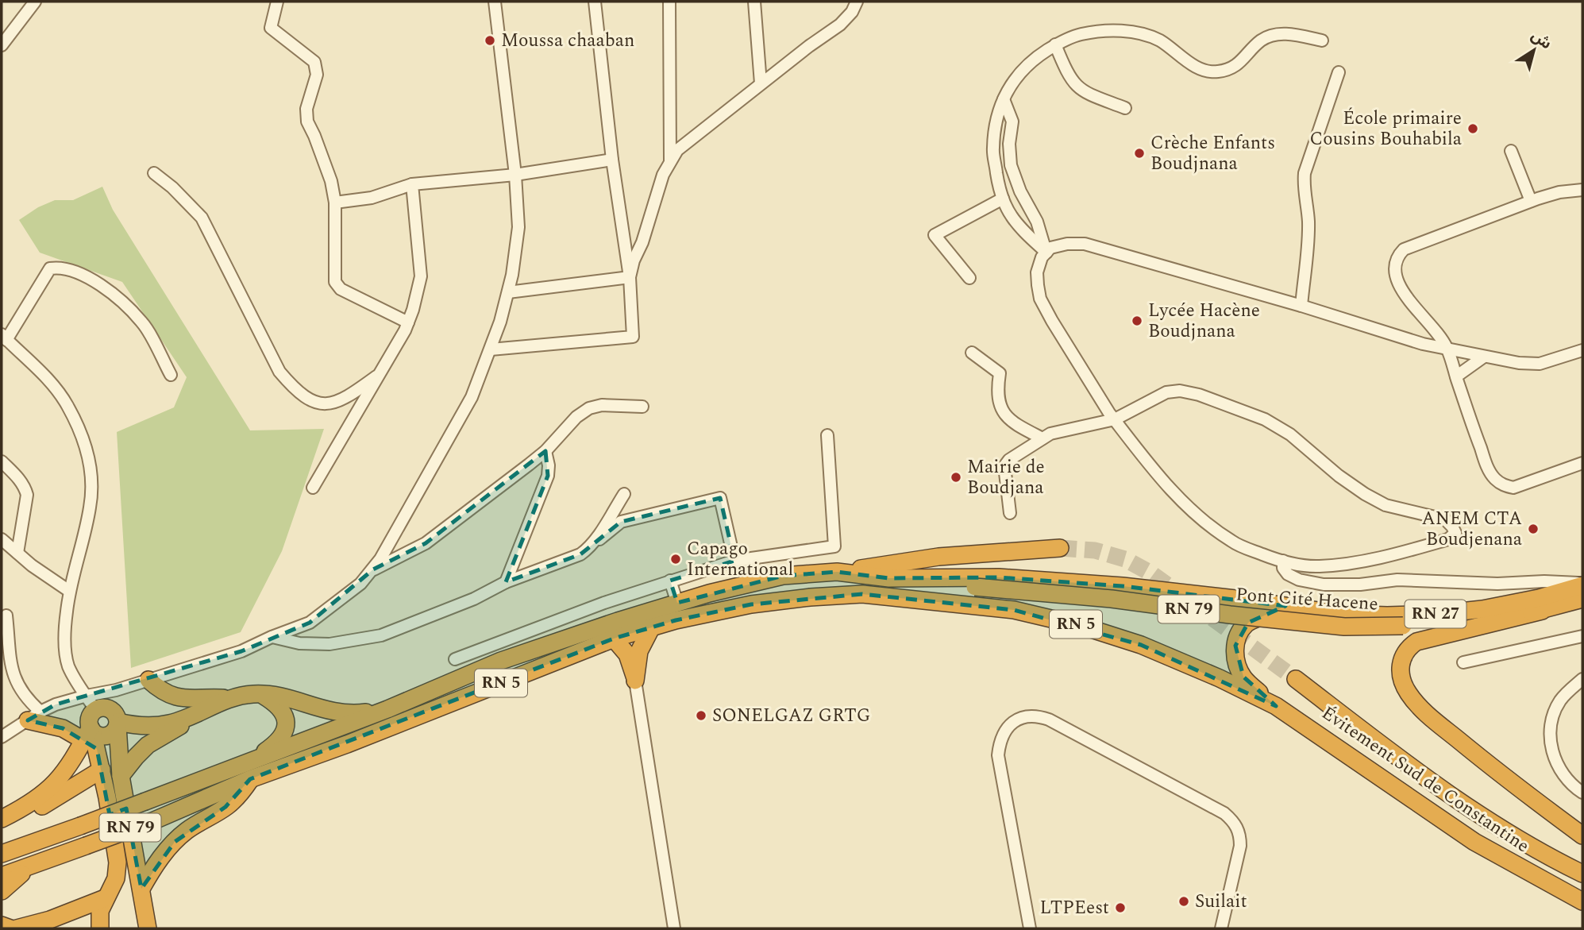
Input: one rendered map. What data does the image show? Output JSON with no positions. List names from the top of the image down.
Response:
{
  "streets": {
    "highway": [
      "Pont Cité Hacene",
      "RN 79",
      "RN 27",
      "RN 5",
      "Évitement Sud de Constantine"
    ]
  },
  "crossings": [
    ["Pont Cité Hacene", "RN 79"],
    ["Pont Cité Hacene", "RN 27"],
    ["RN 79", "RN 5"],
    ["RN 5", "Évitement Sud de Constantine"]
  ],
  "places": [
    "Moussa chaaban",
    "École primaire Cousins Bouhabila",
    "Crèche Enfants Boudjnana",
    "Lycée Hacène Boudjnana",
    "Mairie de Boudjana",
    "ANEM CTA Boudjenana",
    "Capago International",
    "SONELGAZ GRTG",
    "Suilait",
    "LTPEest"
  ],
  "north": "top right"
}
